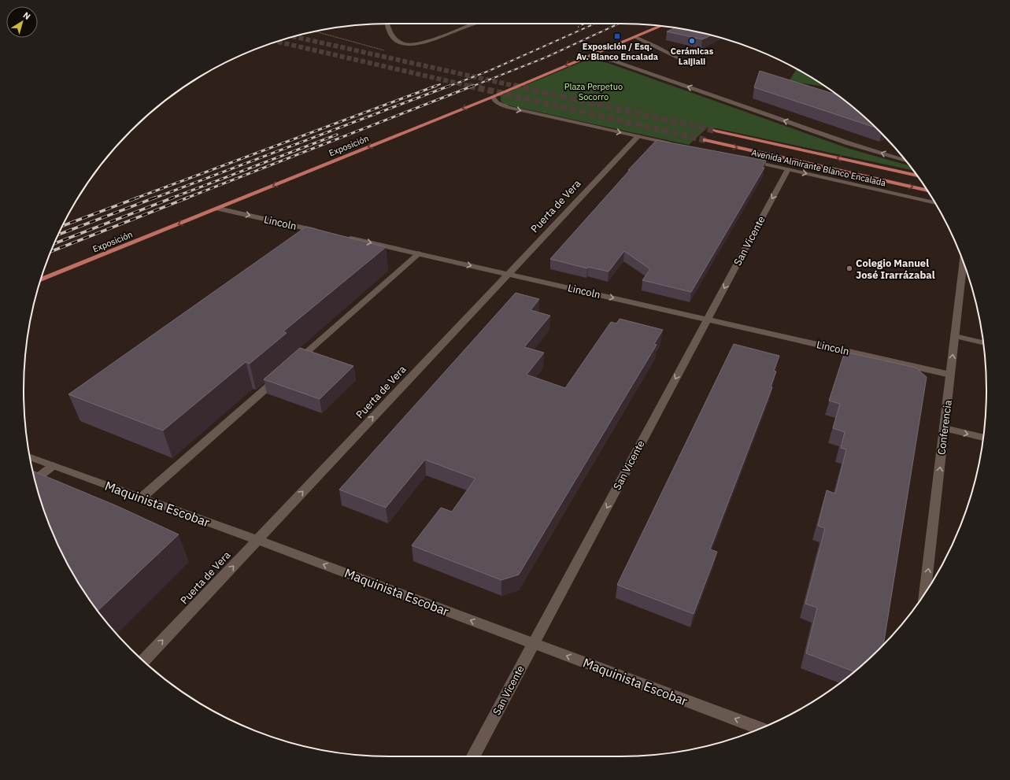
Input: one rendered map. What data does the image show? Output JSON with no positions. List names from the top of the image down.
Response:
{
  "streets": {
    "main road": ["Exposición", "Avenida Almirante Blanco Encalada"],
    "street": [
      "Puerta de Vera",
      "Lincoln",
      "San Vicente",
      "Conferencia",
      "Maquinista Escobar"
    ]
  },
  "crossings": [
    ["Exposición", "Lincoln"],
    ["Avenida Almirante Blanco Encalada", "San Vicente"],
    ["Puerta de Vera", "Lincoln"],
    ["Puerta de Vera", "Maquinista Escobar"],
    ["Lincoln", "San Vicente"],
    ["Lincoln", "Conferencia"],
    ["San Vicente", "Maquinista Escobar"]
  ],
  "one_way": [
    "Exposición",
    "Puerta de Vera",
    "Lincoln",
    "San Vicente",
    "Conferencia",
    "Maquinista Escobar"
  ],
  "parks": ["Plaza Perpetuo Socorro"],
  "places": {
    "transit": ["Exposición / Esq. Av. Blanco Encalada"],
    "other": ["Cerámicas Laijiali", "Colegio Manuel José Irarrázabal"]
  },
  "north": "top right"
}
